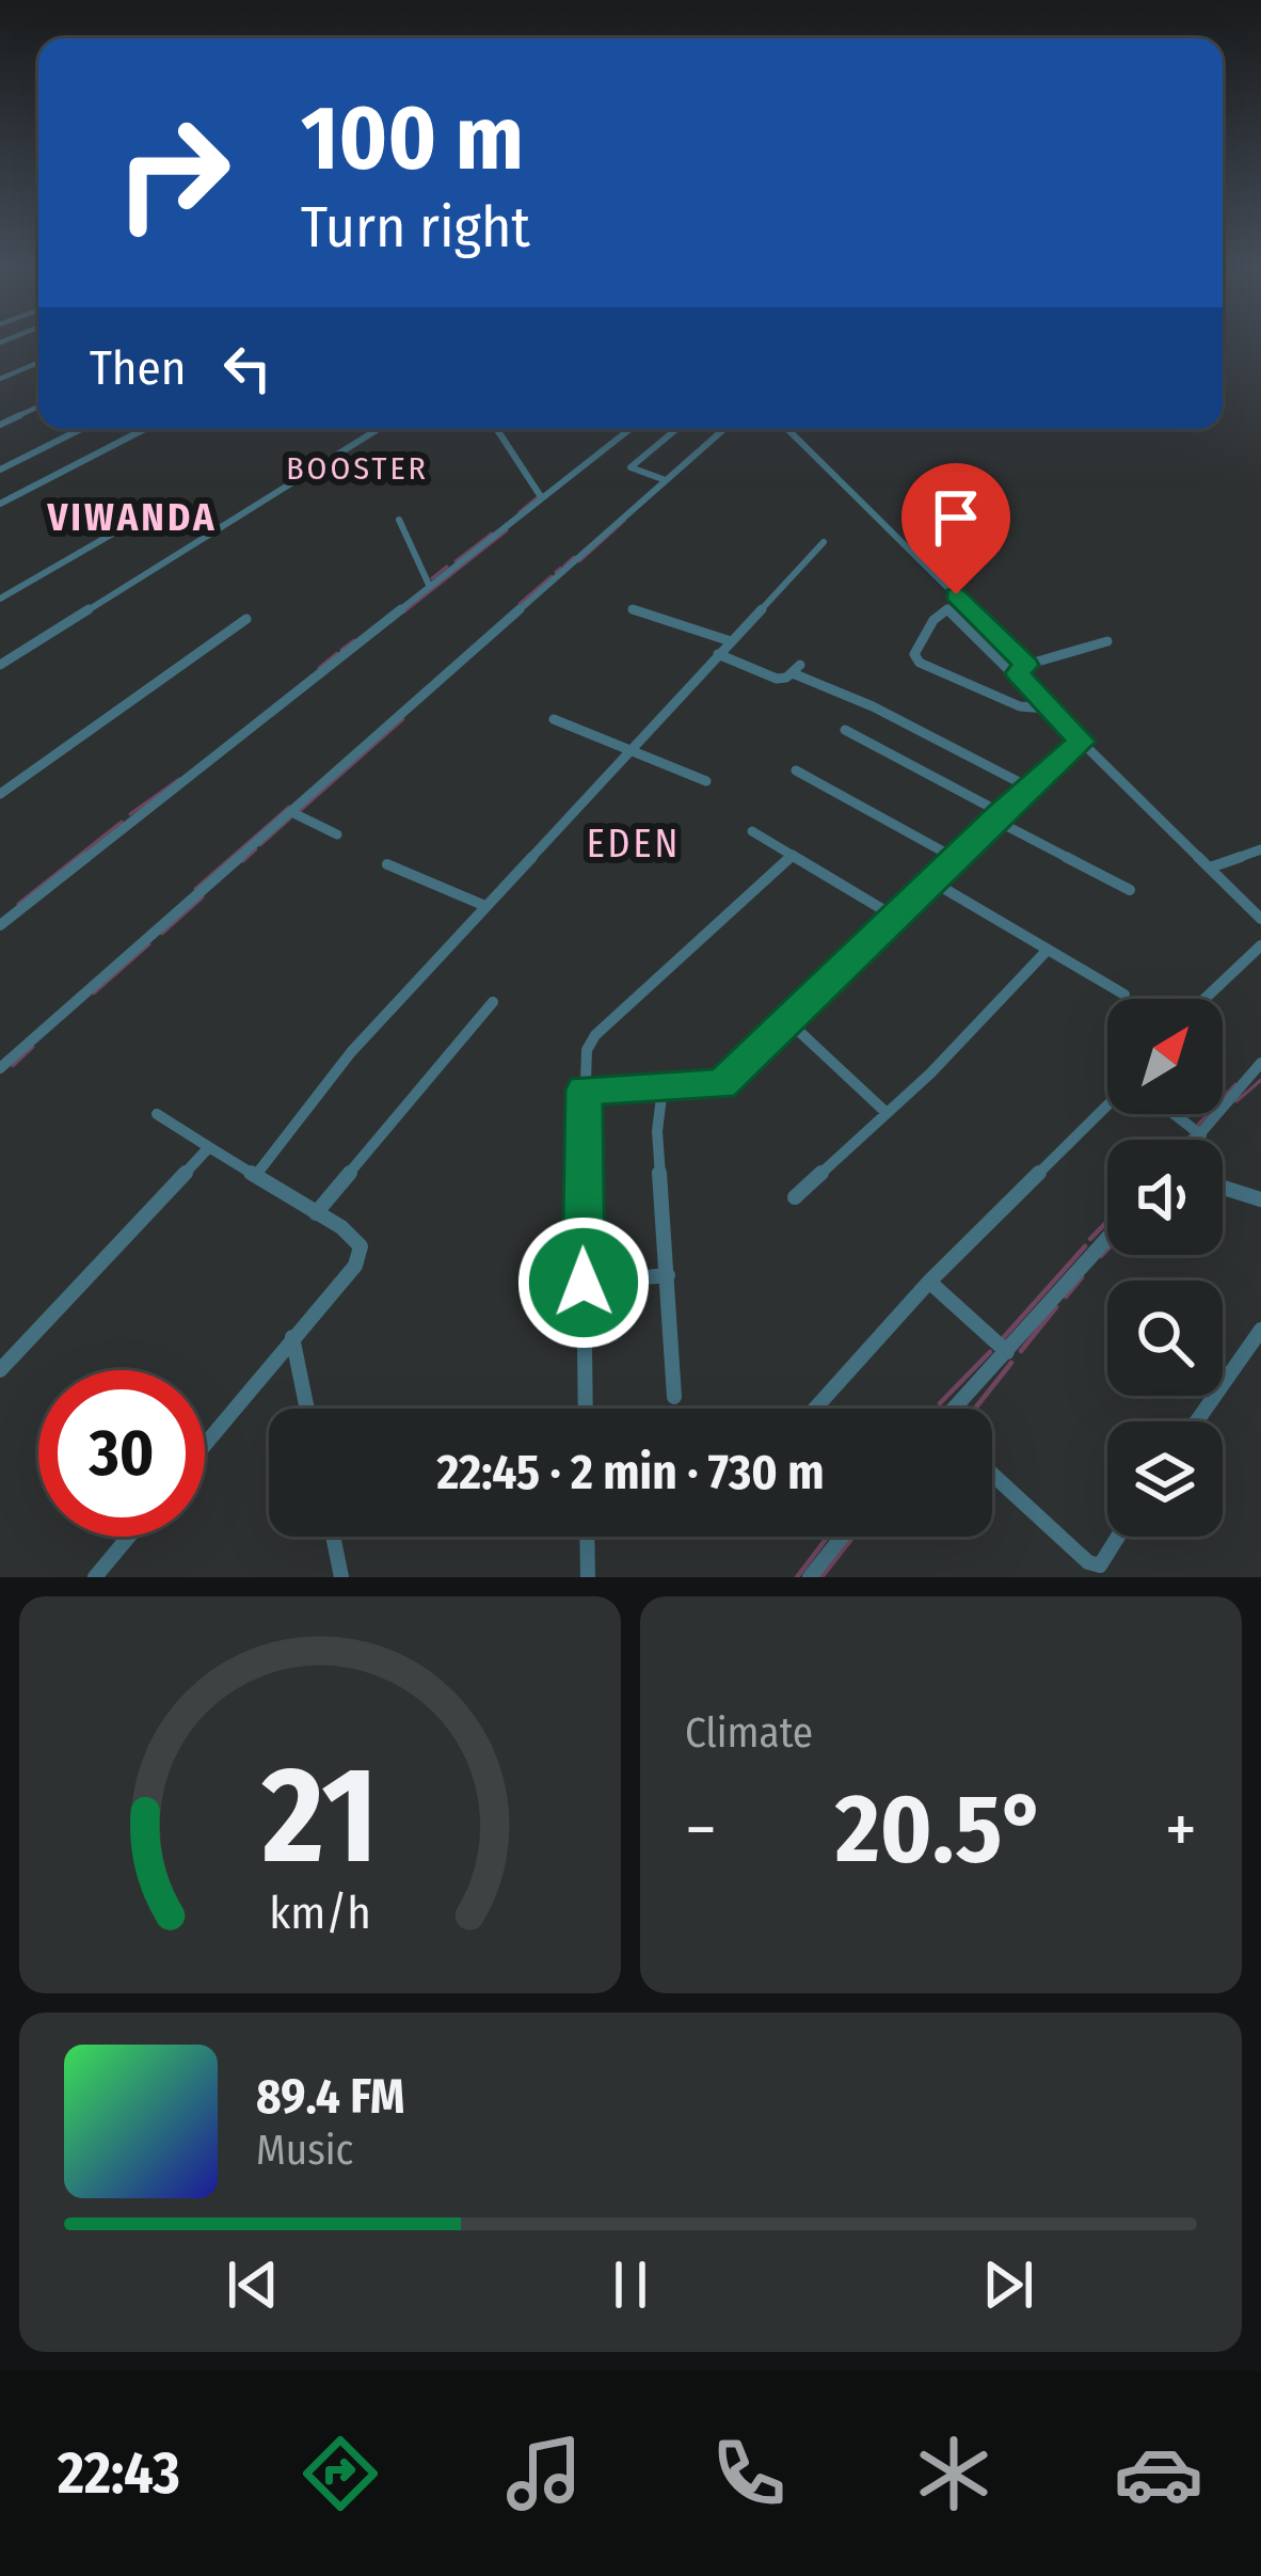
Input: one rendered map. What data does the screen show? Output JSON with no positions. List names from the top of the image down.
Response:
{
  "districts": ["BOOSTER", "VIWANDA", "EDEN"],
  "north": "top right",
  "page": {
    "turn": ["100 m", "Turn right"],
    "then": "Then",
    "limit": "30",
    "trip": "22:45 · 2 min · 730 m",
    "tile": "Climate",
    "heat": ["−", "20.5°", "+"],
    "song": ["89.4 FM", "Music"],
    "tabs": "22:43",
    "gauge": ["21", "km/h"]
  }
}
